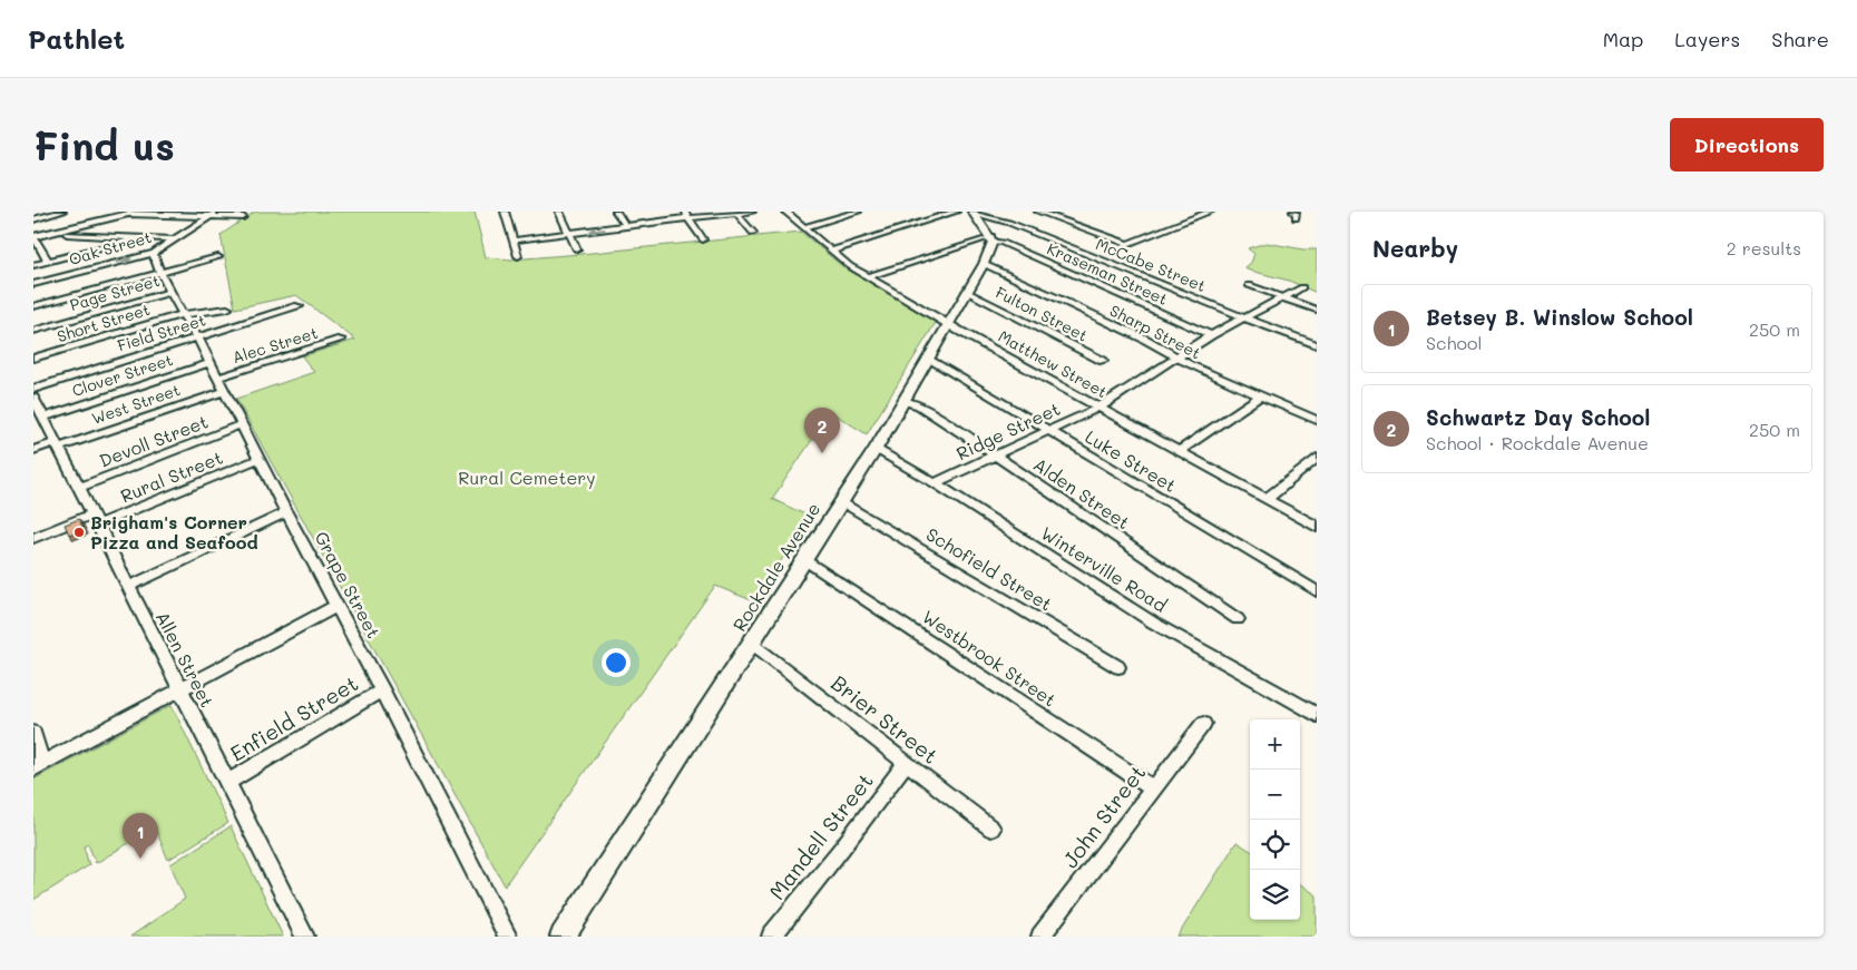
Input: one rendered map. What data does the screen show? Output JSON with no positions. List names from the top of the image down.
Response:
{
  "streets": {
    "main road": ["Rockdale Avenue"],
    "street": [
      "Oak Street",
      "McCabe Street",
      "Kraseman Street",
      "Page Street",
      "Fulton Street",
      "Short Street",
      "Sharp Street",
      "Field Street",
      "Alec Street",
      "Matthew Street",
      "Clover Street",
      "West Street",
      "Ridge Street",
      "Devoll Street",
      "Luke Street",
      "Rural Street",
      "Alden Street",
      "Schofield Street",
      "Winterville Road",
      "Grape Street",
      "Westbrook Street",
      "Allen Street",
      "Enfield Street",
      "Brier Street",
      "John Street",
      "Mandell Street"
    ]
  },
  "crossings": [
    ["Oak Street", "Grape Street"],
    ["McCabe Street", "Ridge Street"],
    ["Kraseman Street", "Ridge Street"],
    ["Kraseman Street", "Rockdale Avenue"],
    ["Page Street", "Grape Street"],
    ["Fulton Street", "Rockdale Avenue"],
    ["Short Street", "Grape Street"],
    ["Sharp Street", "Ridge Street"],
    ["Sharp Street", "Rockdale Avenue"],
    ["Field Street", "Grape Street"],
    ["Alec Street", "Grape Street"],
    ["Matthew Street", "Ridge Street"],
    ["Matthew Street", "Rockdale Avenue"],
    ["Clover Street", "Grape Street"],
    ["Clover Street", "Allen Street"],
    ["West Street", "Grape Street"],
    ["West Street", "Allen Street"],
    ["Ridge Street", "Luke Street"],
    ["Ridge Street", "Alden Street"],
    ["Ridge Street", "Winterville Road"],
    ["Devoll Street", "Grape Street"],
    ["Devoll Street", "Allen Street"],
    ["Luke Street", "Rockdale Avenue"],
    ["Rural Street", "Grape Street"],
    ["Rural Street", "Allen Street"],
    ["Alden Street", "Rockdale Avenue"],
    ["Rockdale Avenue", "Schofield Street"],
    ["Rockdale Avenue", "Winterville Road"],
    ["Rockdale Avenue", "Westbrook Street"],
    ["Rockdale Avenue", "Brier Street"],
    ["Grape Street", "Enfield Street"],
    ["Westbrook Street", "John Street"],
    ["Allen Street", "Enfield Street"],
    ["Brier Street", "Mandell Street"]
  ],
  "parks": ["Rural Cemetery"],
  "places": ["Brigham's Corner Pizza and Seafood"],
  "page": {
    "header": "Pathlet",
    "nav": ["Map", "Layers", "Share"],
    "buttons": "Directions",
    "title": "Find us",
    "heading": ["Nearby", "2 results"],
    "list": [
      {
        "mark": "1",
        "name": "Betsey B. Winslow School",
        "note": "School",
        "value": "250 m"
      },
      {
        "mark": "2",
        "name": "Schwartz Day School",
        "note": "School · Rockdale Avenue",
        "value": "250 m"
      }
    ],
    "pins": ["2", "1"],
    "map_buttons": ["+", "−"]
  }
}
